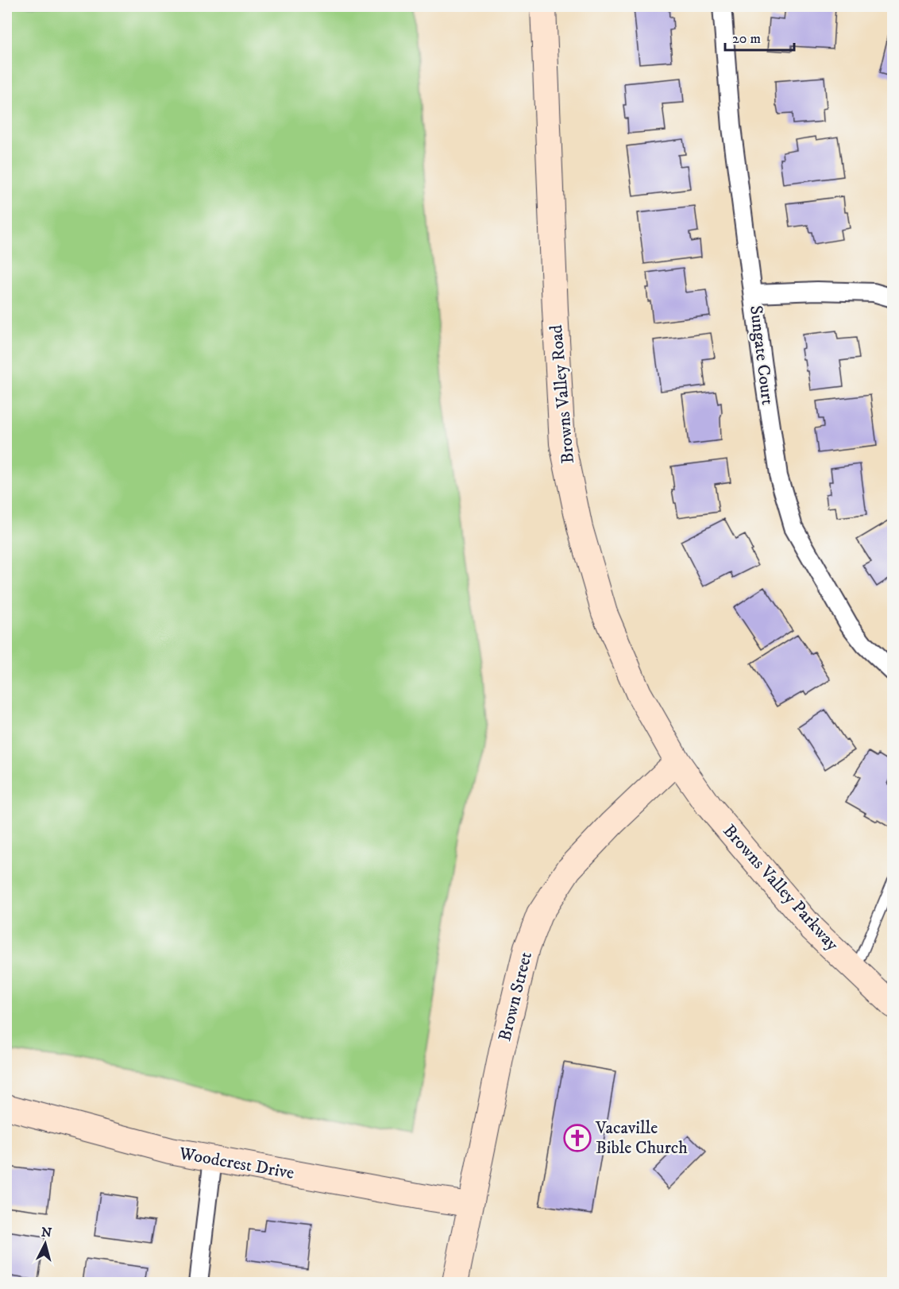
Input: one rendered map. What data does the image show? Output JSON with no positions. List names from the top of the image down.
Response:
{
  "streets": {
    "street": [
      "Sungate Court",
      "Browns Valley Road",
      "Browns Valley Parkway",
      "Brown Street",
      "Woodcrest Drive"
    ]
  },
  "crossings": [
    ["Browns Valley Road", "Browns Valley Parkway"],
    ["Browns Valley Road", "Brown Street"],
    ["Browns Valley Parkway", "Brown Street"],
    ["Brown Street", "Woodcrest Drive"]
  ],
  "places": {
    "church": ["Vacaville Bible Church"]
  },
  "scale_bar": "20 m",
  "north": "top"
}
